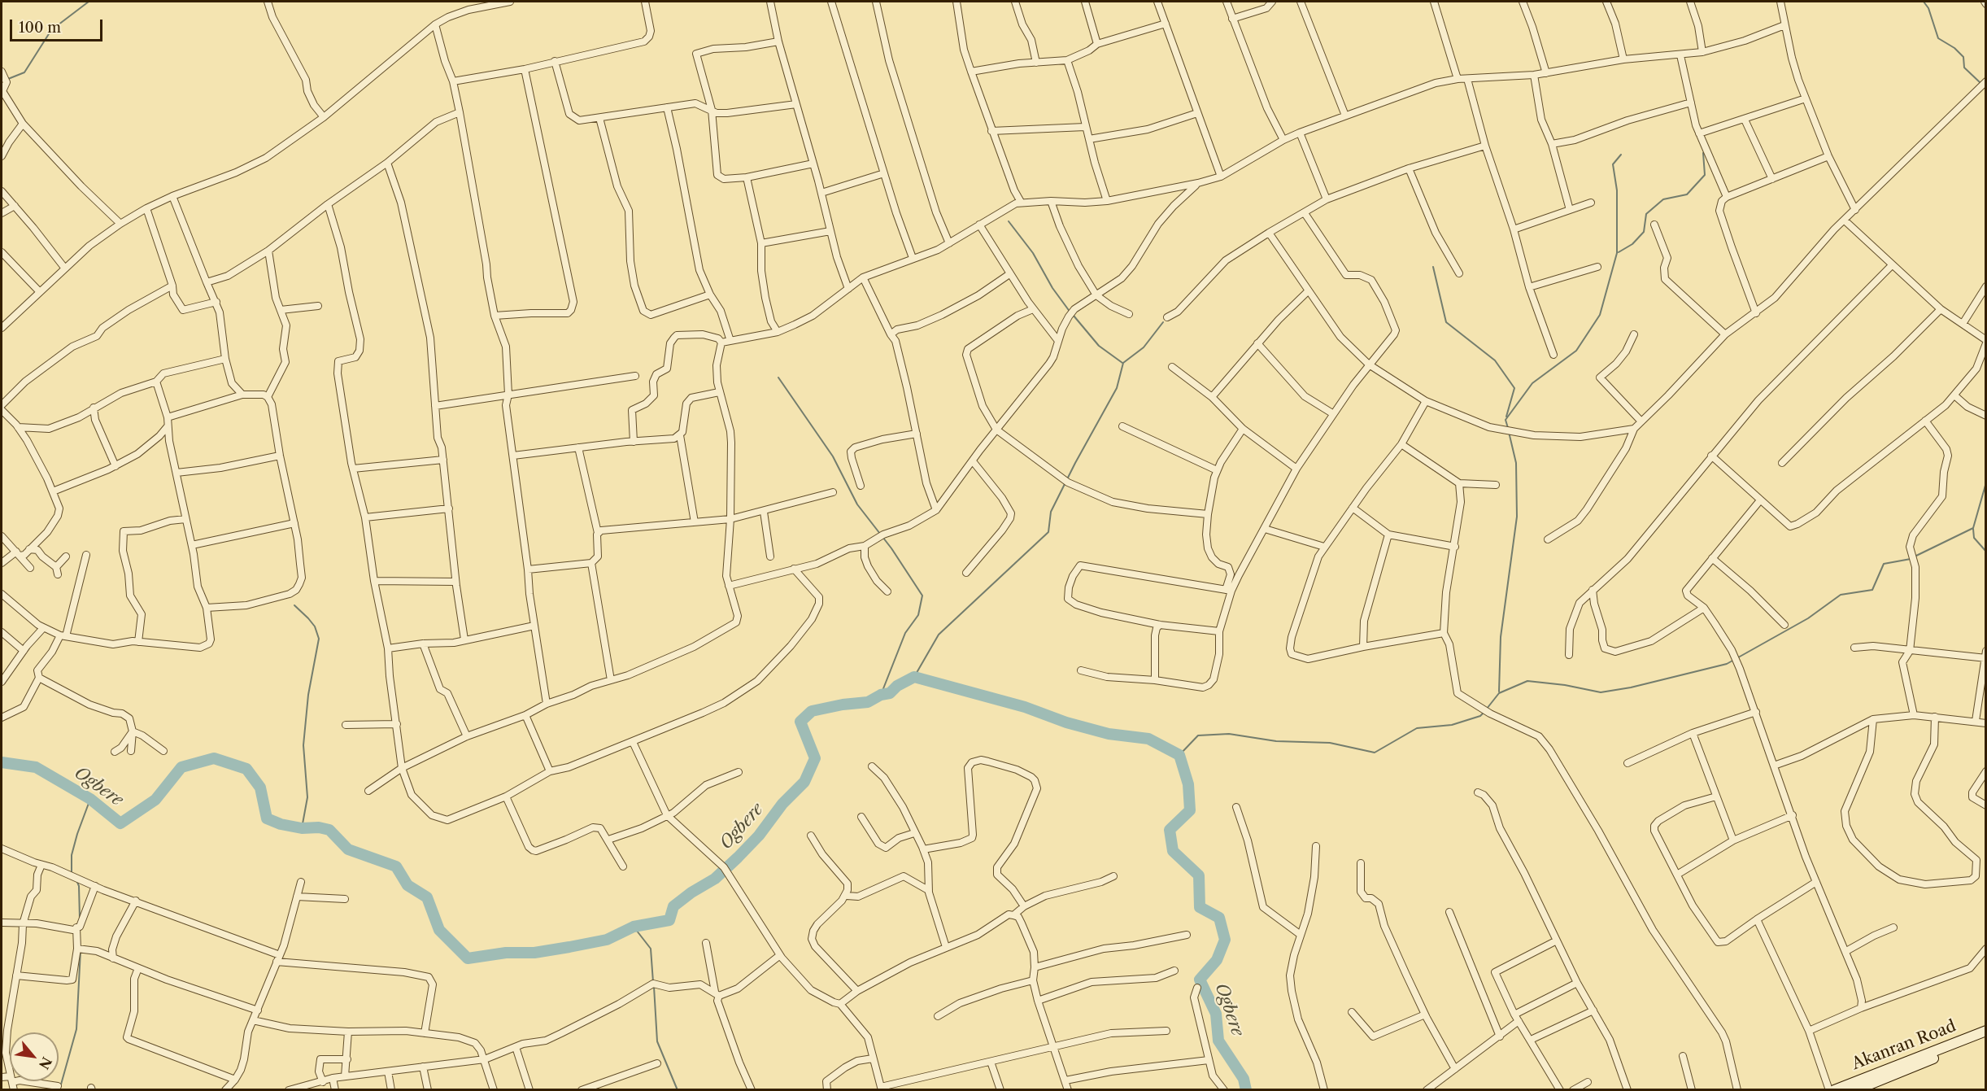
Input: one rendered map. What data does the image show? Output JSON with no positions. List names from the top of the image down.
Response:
{
  "streets": {
    "main road": ["Akanran Road"]
  },
  "water": ["Ogbere"],
  "scale_bar": "100 m",
  "north": "bottom right"
}
